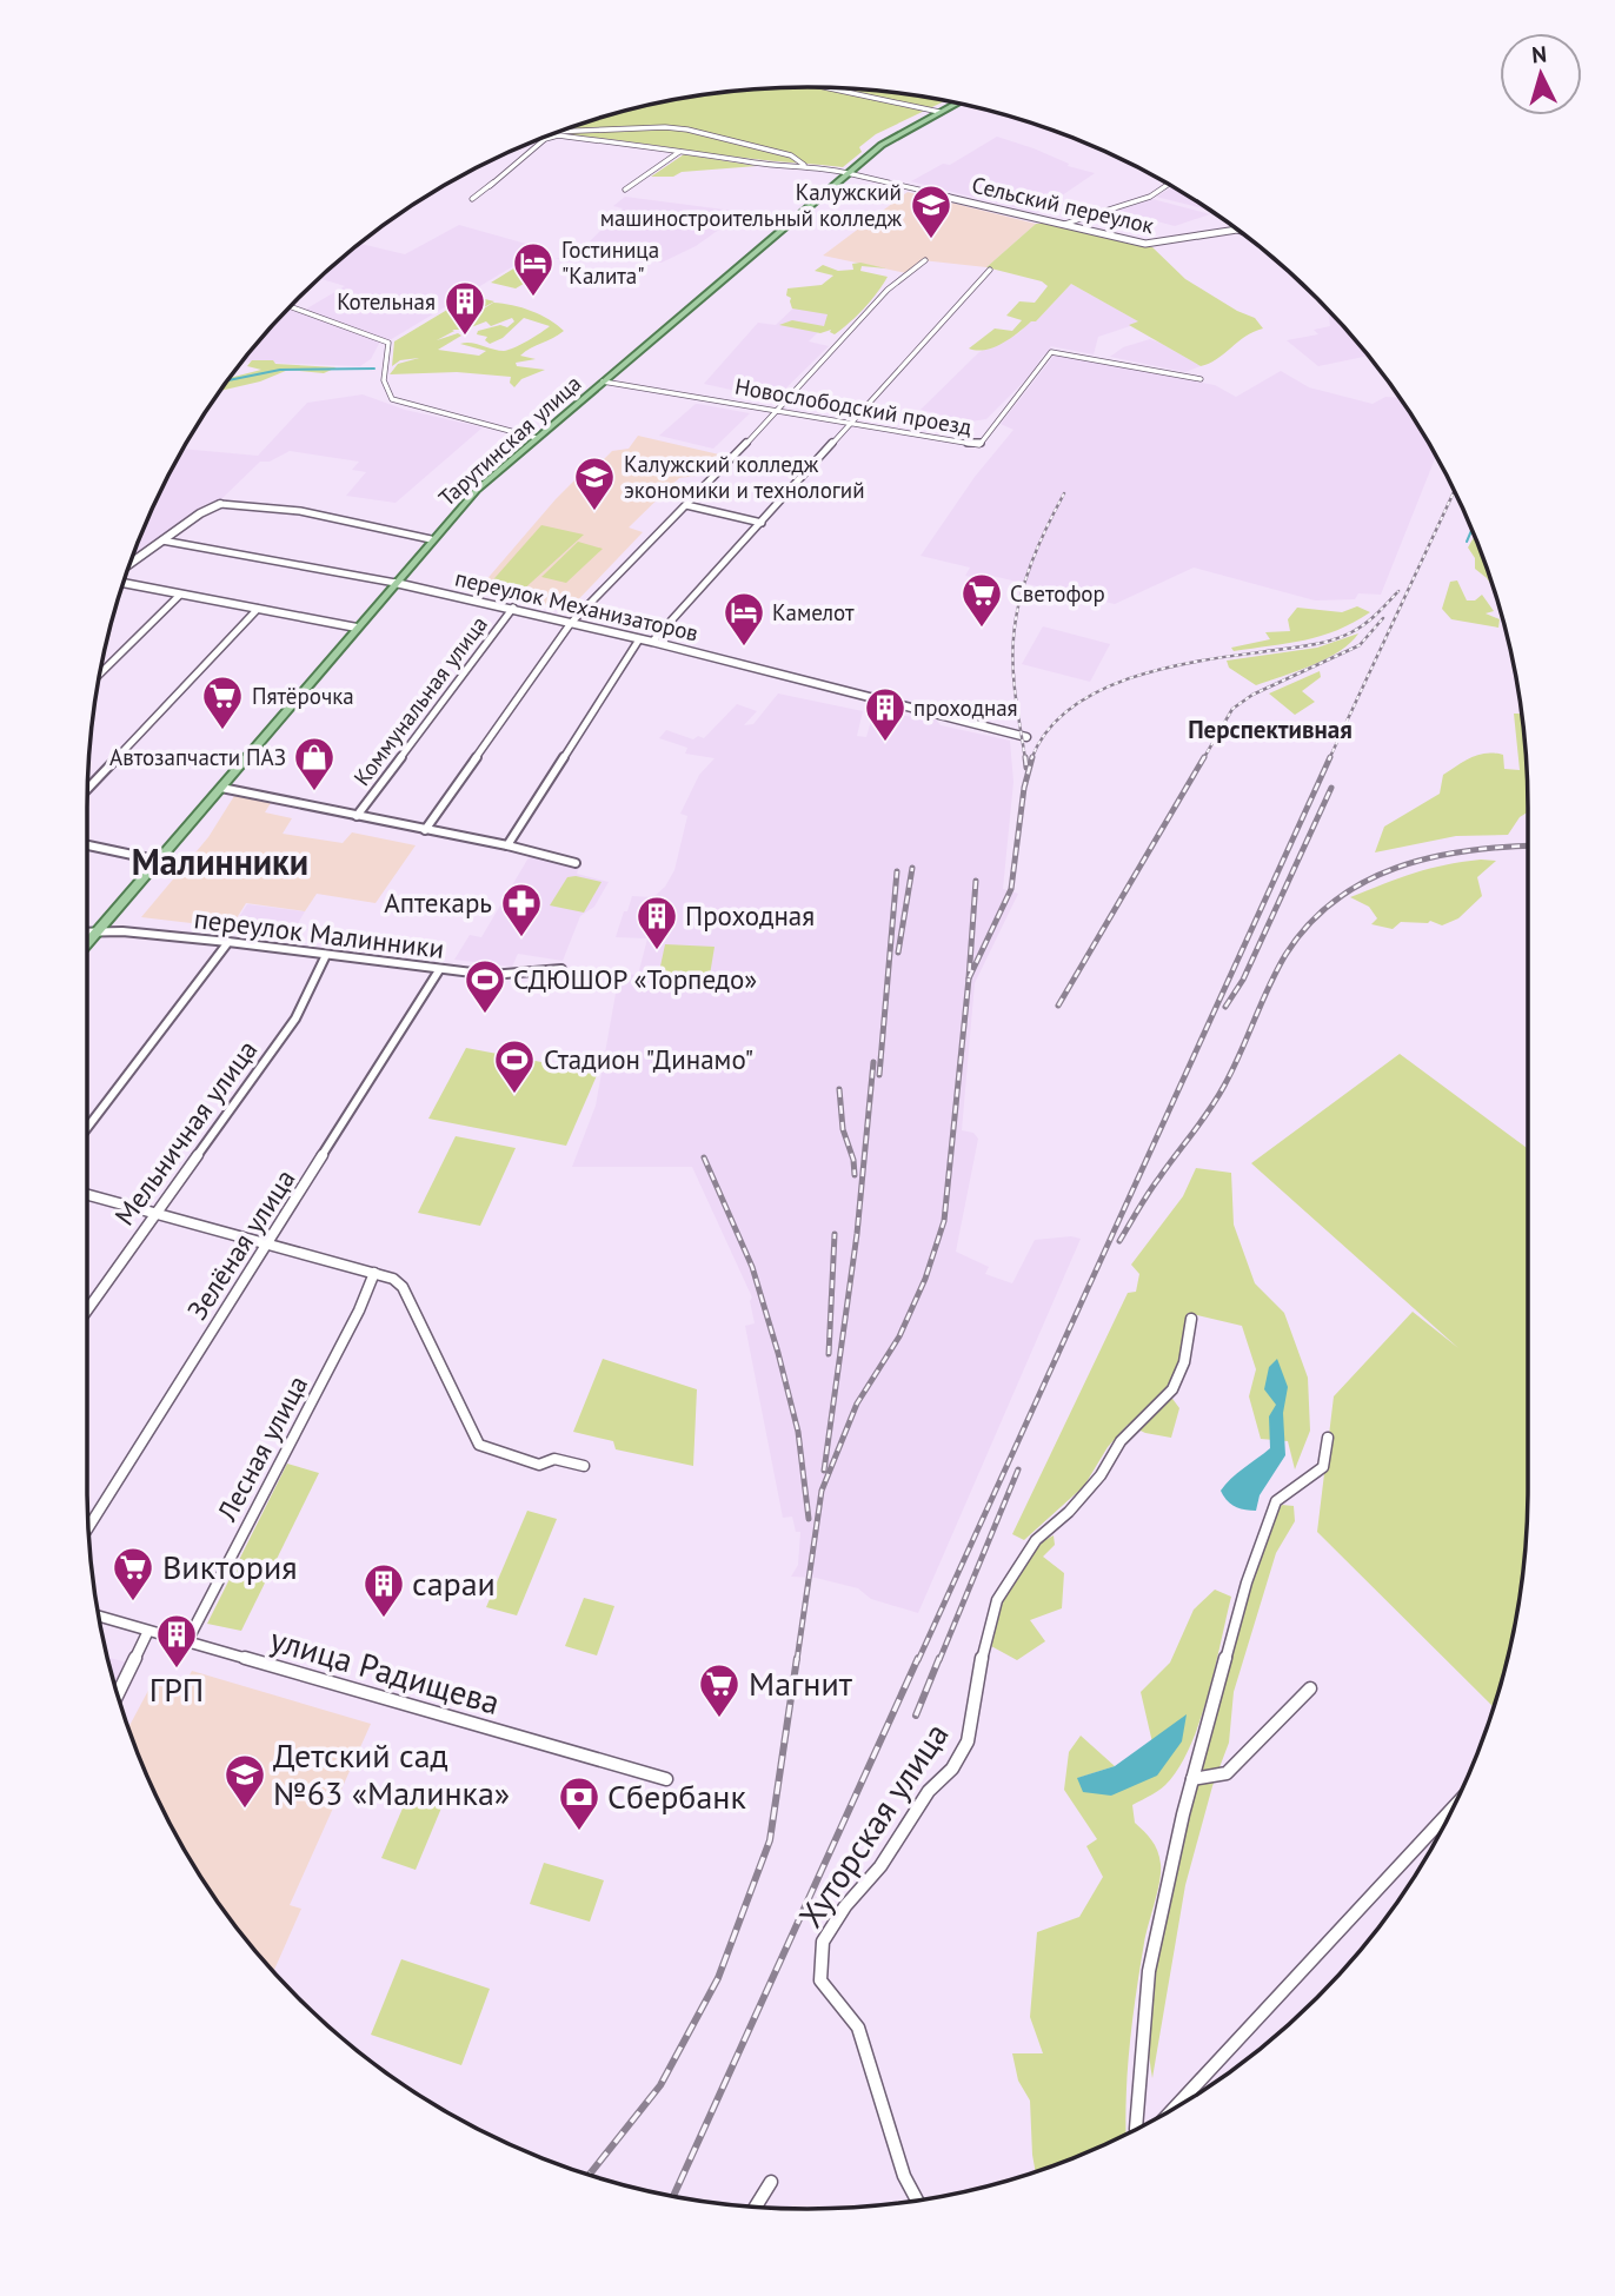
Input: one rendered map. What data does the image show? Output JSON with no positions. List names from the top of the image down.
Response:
{
  "streets": {
    "main road": ["Тарутинская улица"],
    "street": [
      "Сельский переулок",
      "Новослободский проезд",
      "переулок Механизаторов",
      "Коммунальная улица",
      "переулок Малинники",
      "Мельничная улица",
      "Зелёная улица",
      "Лесная улица",
      "улица Радищева",
      "Хуторская улица"
    ]
  },
  "crossings": [
    ["Сельский переулок", "Тарутинская улица"],
    ["Новослободский проезд", "Тарутинская улица"],
    ["Тарутинская улица", "переулок Механизаторов"],
    ["Тарутинская улица", "переулок Малинники"],
    ["переулок Механизаторов", "Коммунальная улица"],
    ["переулок Малинники", "Мельничная улица"],
    ["переулок Малинники", "Зелёная улица"],
    ["Лесная улица", "улица Радищева"]
  ],
  "districts": ["Перспективная", "Малинники"],
  "places": {
    "school or university": ["Калужский машиностроительный колледж", "Калужский колледж экономики и технологий", "Детский сад №63 «Малинка»"],
    "hotel": ["Гостиница \"Калита\"", "Камелот"],
    "building": [
      "Котельная",
      "проходная",
      "Проходная",
      "сараи",
      "ГРП"
    ],
    "supermarket": [
      "Светофор",
      "Пятёрочка",
      "Виктория",
      "Магнит"
    ],
    "shop": ["Автозапчасти ПАЗ"],
    "pharmacy": ["Аптекарь"],
    "sports": ["СДЮШОР «Торпедо»", "Стадион \"Динамо\""],
    "bank": ["Сбербанк"]
  },
  "north": "top"
}
